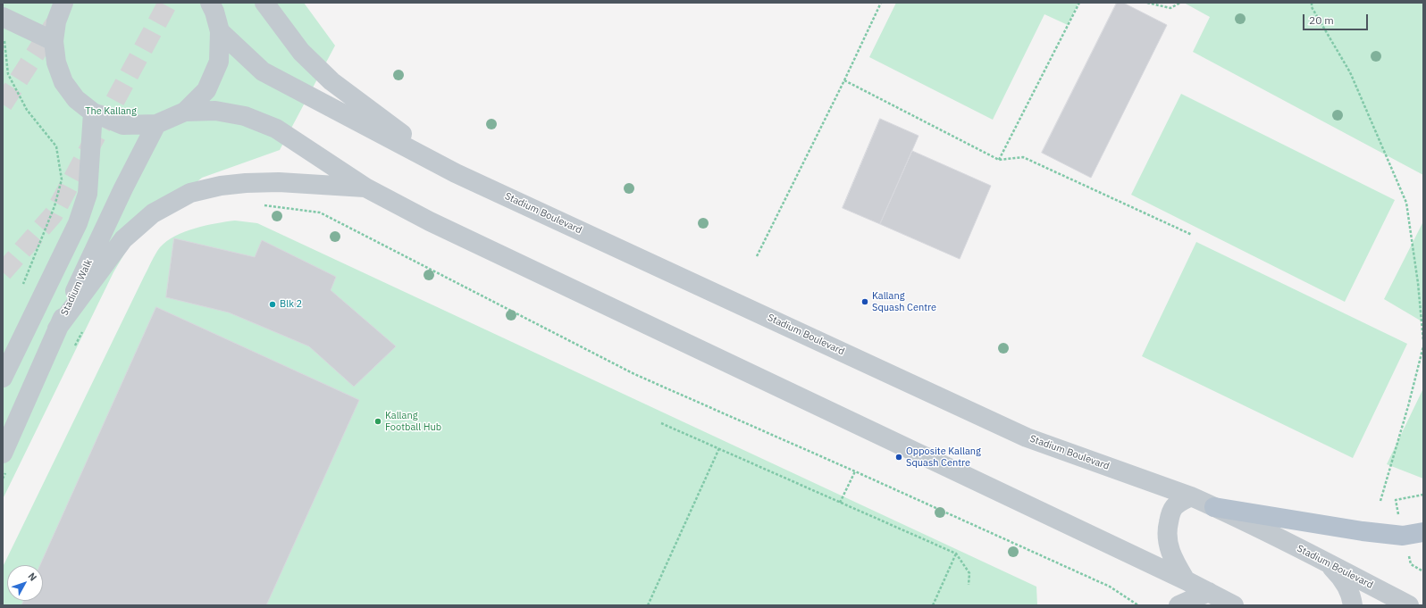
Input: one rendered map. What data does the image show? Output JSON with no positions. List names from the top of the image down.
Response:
{
  "streets": {
    "street": ["Stadium Boulevard", "Stadium Walk"]
  },
  "parks": ["The Kallang"],
  "places": [
    "Kallang Squash Centre",
    "Blk 2",
    "Kallang Football Hub",
    "Opposite Kallang Squash Centre"
  ],
  "scale_bar": "20 m",
  "north": "top right"
}
